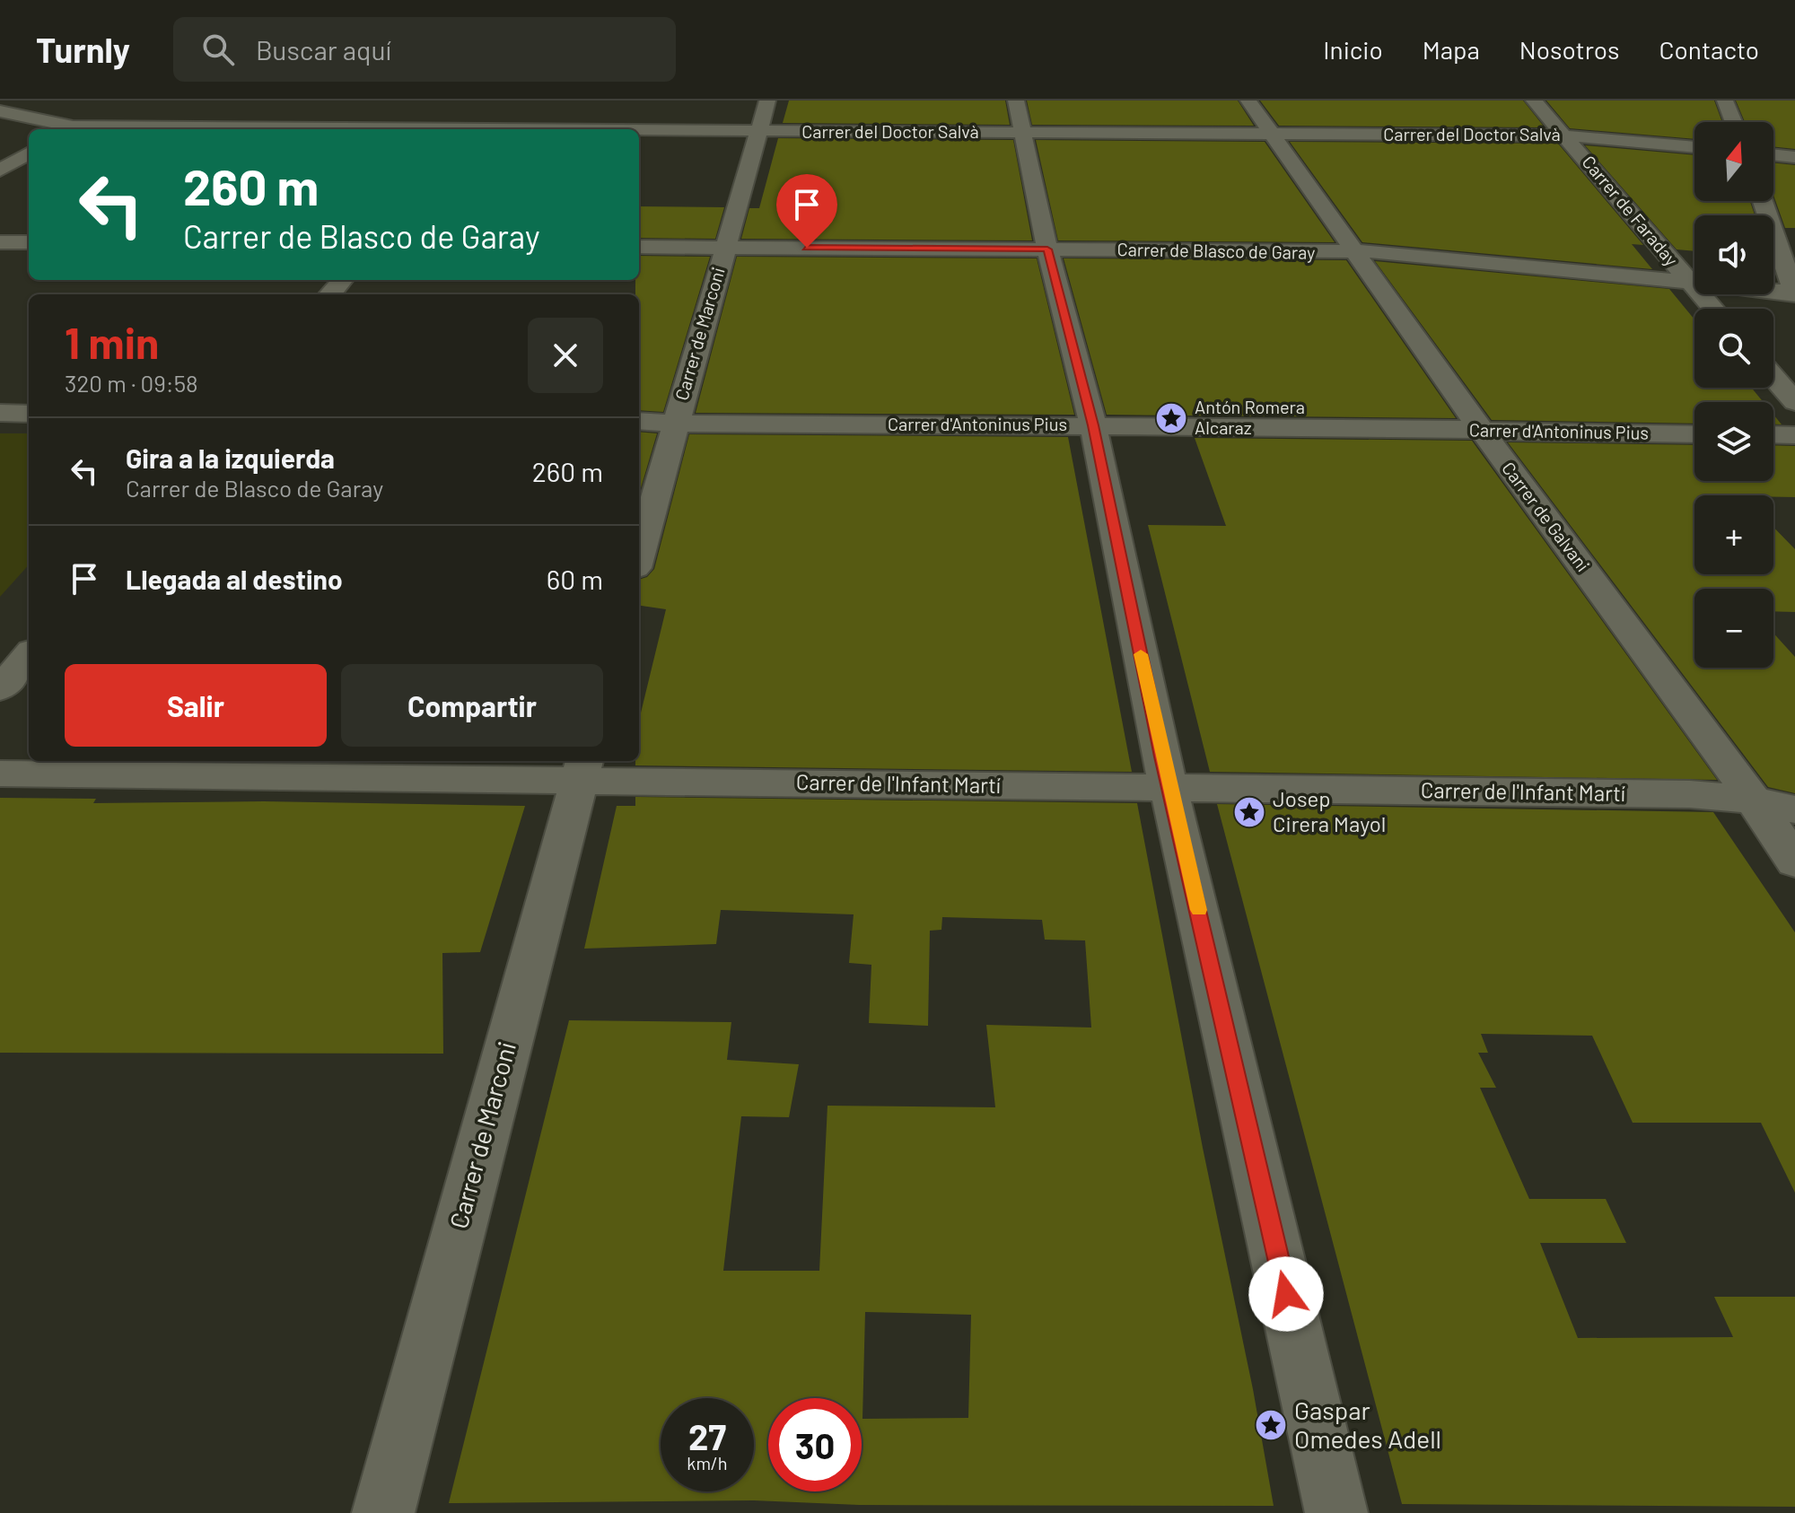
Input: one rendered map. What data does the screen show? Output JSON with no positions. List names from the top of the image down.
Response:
{
  "streets": {
    "street": [
      "Carrer del Doctor Salvà",
      "Carrer de Faraday",
      "Carrer de Blasco de Garay",
      "Carrer de Marconi",
      "Carrer d'Antoninus Pius",
      "Carrer de Galvani",
      "Carrer de l'Infant Martí"
    ]
  },
  "crossings": [
    ["Carrer del Doctor Salvà", "Carrer de Faraday"],
    ["Carrer del Doctor Salvà", "Carrer de Marconi"],
    ["Carrer del Doctor Salvà", "Carrer de Galvani"],
    ["Carrer de Faraday", "Carrer de Blasco de Garay"],
    ["Carrer de Blasco de Garay", "Carrer de Marconi"],
    ["Carrer de Blasco de Garay", "Carrer de Galvani"],
    ["Carrer de Marconi", "Carrer d'Antoninus Pius"],
    ["Carrer de Marconi", "Carrer de l'Infant Martí"],
    ["Carrer d'Antoninus Pius", "Carrer de Galvani"],
    ["Carrer de Galvani", "Carrer de l'Infant Martí"]
  ],
  "places": {
    "place": ["Antón Romera Alcaraz", "Josep Cirera Mayol", "Gaspar Omedes Adell"]
  },
  "north": "top",
  "page": {
    "header": "Turnly",
    "search": "Buscar aquí",
    "nav": [
      "Inicio",
      "Mapa",
      "Nosotros",
      "Contacto"
    ],
    "map_buttons": ["+", "−"],
    "turn": ["260 m", "Carrer de Blasco de Garay"],
    "heading": ["1 min", "320 m · 09:58"],
    "list": [
      {
        "name": "Gira a la izquierda",
        "note": "Carrer de Blasco de Garay",
        "value": "260 m"
      },
      {
        "name": "Llegada al destino",
        "value": "60 m"
      }
    ],
    "buttons": ["Salir", "Compartir"],
    "speed": "27 km/h",
    "limit": "30"
  }
}
